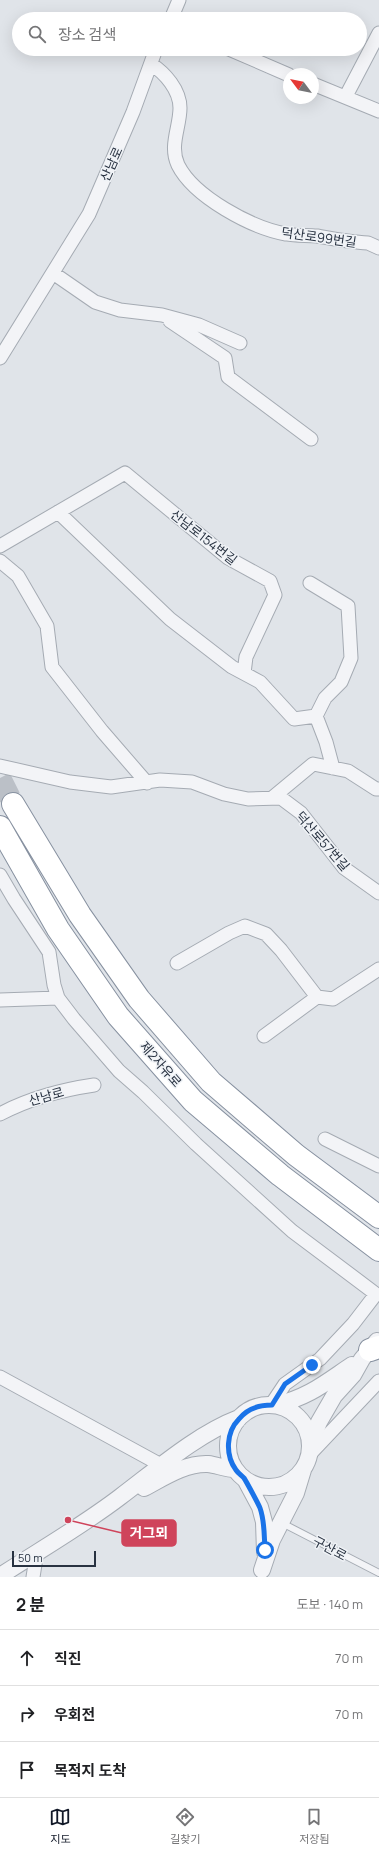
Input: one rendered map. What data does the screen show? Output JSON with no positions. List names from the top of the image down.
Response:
{
  "streets": {
    "highway": ["제2자유로"],
    "street": [
      "산남로",
      "덕산로99번길",
      "산남로154번길",
      "덕산로57번길"
    ],
    "lane": ["구산로"]
  },
  "crossings": [
    ["산남로", "덕산로99번길"]
  ],
  "places": ["거그뫼"],
  "scale_bar": "50 m",
  "north": "top left",
  "page": {
    "search": "장소 검색",
    "scale": "50 m",
    "heading": ["2 분", "도보 · 140 m"],
    "list": [
      ["직진", "70 m"],
      ["우회전", "70 m"],
      "목적지 도착"
    ],
    "nav": ["지도", "길찾기", "저장됨"]
  }
}
